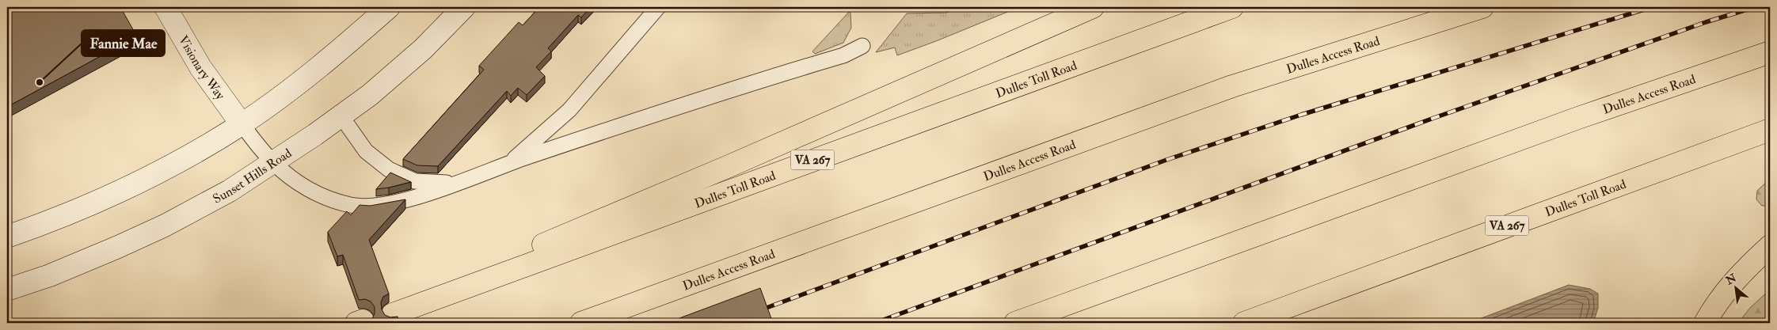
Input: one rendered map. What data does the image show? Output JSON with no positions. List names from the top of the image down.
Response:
{
  "streets": {
    "highway": ["Dulles Access Road", "Dulles Toll Road", "VA 267"],
    "main road": ["Visionary Way", "Sunset Hills Road"]
  },
  "places": ["Fannie Mae"],
  "north": "top left"
}
